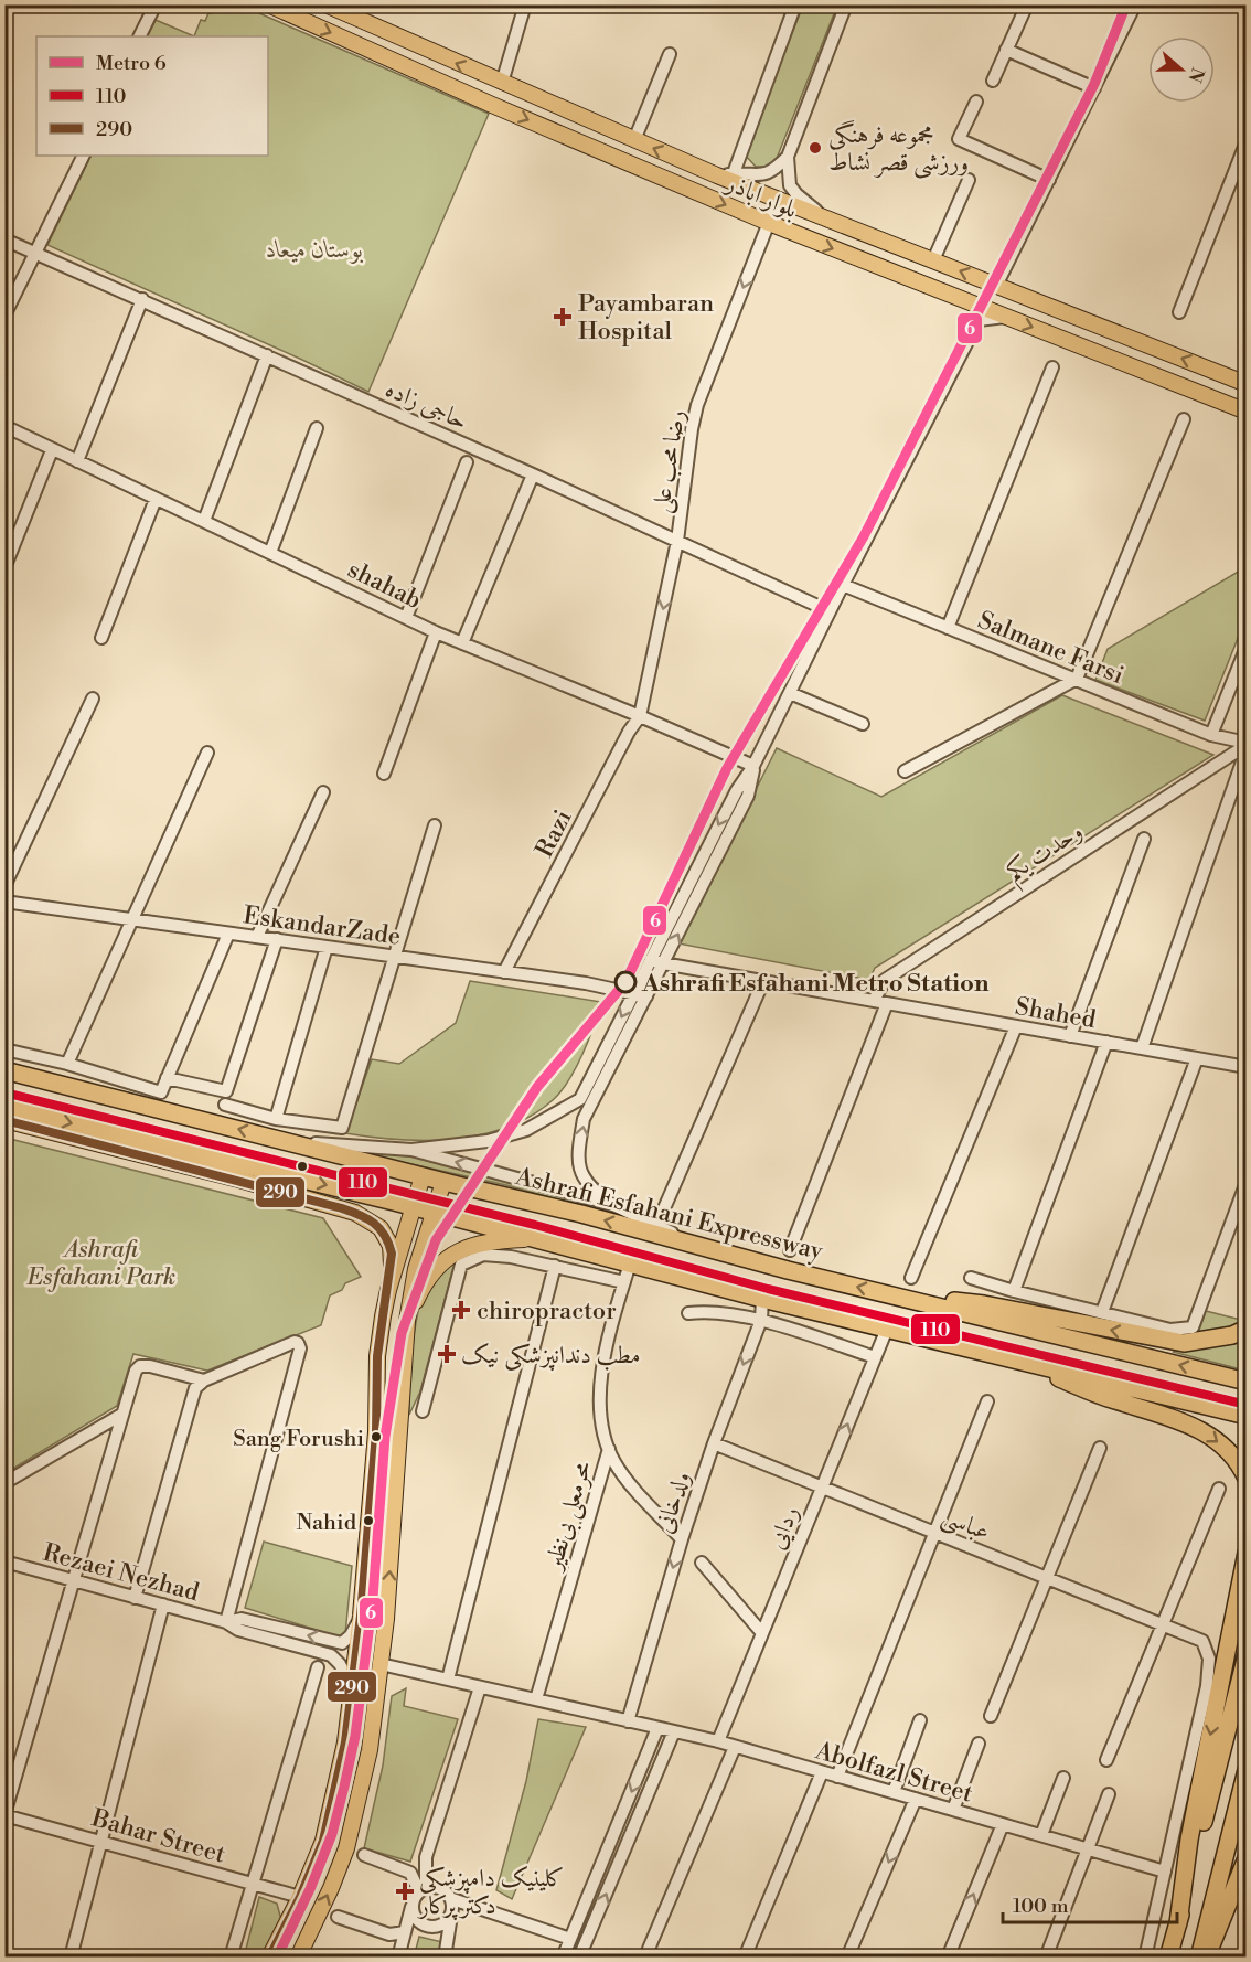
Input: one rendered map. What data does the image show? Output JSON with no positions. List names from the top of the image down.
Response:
{
  "streets": {
    "highway": ["Ashrafi Esfahani Expressway"],
    "main road": ["بلوار اباذر"],
    "street": [
      "حاجی زاده",
      "رضا محب علی",
      "shahab",
      "Salmane Farsi",
      "Razi",
      "وحدت یکم",
      "EskandarZade",
      "Shahed",
      "ولدخانی",
      "محرمعلی بی‌نظیر",
      "عباسی",
      "ردایی",
      "Rezaei Nezhad",
      "Abolfazl Street",
      "Bahar Street"
    ]
  },
  "crossings": [
    ["بلوار اباذر", "رضا محب علی"],
    ["حاجی زاده", "رضا محب علی"],
    ["رضا محب علی", "shahab"],
    ["رضا محب علی", "Razi"],
    ["shahab", "Razi"],
    ["Salmane Farsi", "وحدت یکم"],
    ["Razi", "EskandarZade"],
    ["وحدت یکم", "Shahed"],
    ["ولدخانی", "عباسی"],
    ["ولدخانی", "Abolfazl Street"],
    ["محرمعلی بی‌نظیر", "Abolfazl Street"],
    ["عباسی", "ردایی"],
    ["عباسی", "Abolfazl Street"],
    ["ردایی", "Abolfazl Street"]
  ],
  "one_way": ["رضا محب علی", "ولدخانی"],
  "parks": ["بوستان میعاد", "Ashrafi Esfahani Park"],
  "places": {
    "other": [
      "مجموعه فرهنگی ورزشی قصر نشاط",
      "Ashrafi Esfahani Metro Station",
      "Sang Forushi",
      "Nahid"
    ],
    "health": [
      "Payambaran Hospital",
      "chiropractor",
      "مطب دندانپزشکی نیک",
      "کلینیک دامپزشکی دکتر پرکار"
    ]
  },
  "lines": ["metro line 6", "transit line 110", "transit line 290"],
  "legend": ["Metro 6", "110", "290"],
  "scale_bar": "100 m",
  "north": "right"
}
